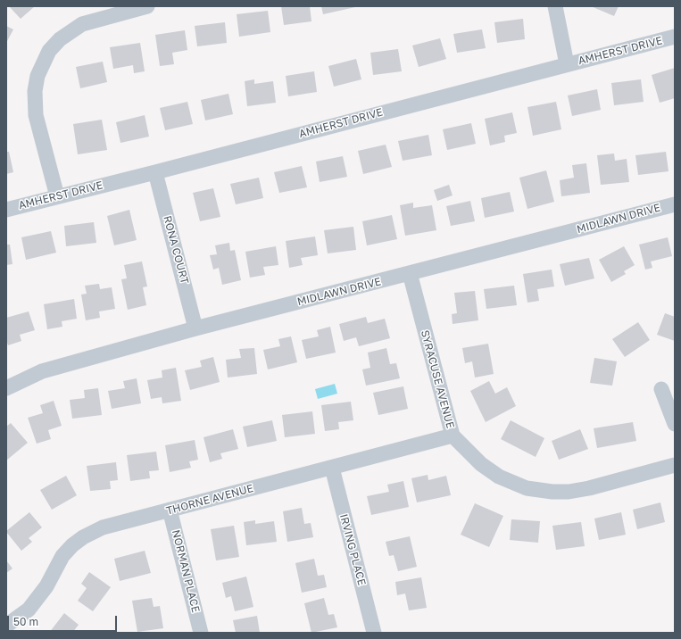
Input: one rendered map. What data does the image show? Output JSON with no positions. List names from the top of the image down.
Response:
{
  "streets": {
    "street": [
      "AMHERST DRIVE",
      "MIDLAWN DRIVE",
      "RONA COURT",
      "SYRACUSE AVENUE",
      "THORNE AVENUE",
      "IRVING PLACE",
      "NORMAN PLACE"
    ]
  },
  "crossings": [
    ["AMHERST DRIVE", "RONA COURT"],
    ["MIDLAWN DRIVE", "RONA COURT"],
    ["MIDLAWN DRIVE", "SYRACUSE AVENUE"],
    ["SYRACUSE AVENUE", "THORNE AVENUE"],
    ["THORNE AVENUE", "IRVING PLACE"],
    ["THORNE AVENUE", "NORMAN PLACE"]
  ],
  "scale_bar": "50 m"
}
